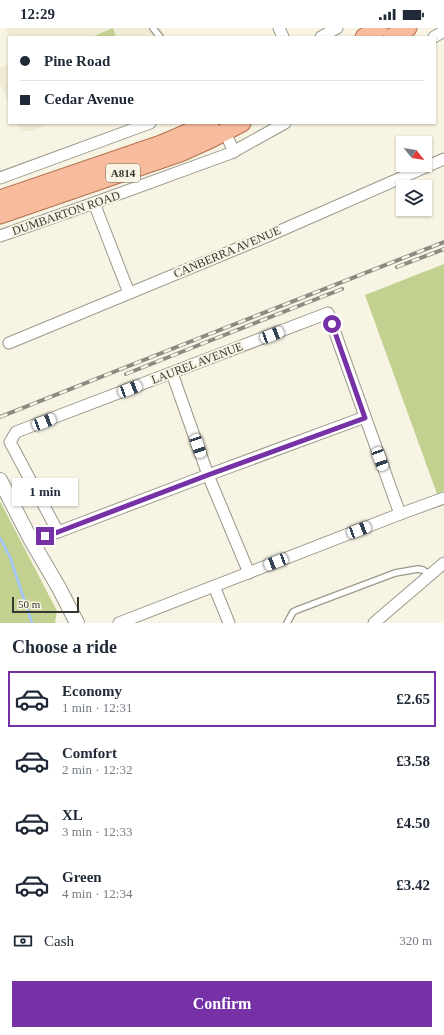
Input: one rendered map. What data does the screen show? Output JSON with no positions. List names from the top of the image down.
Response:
{
  "streets": {
    "main road": ["A814", "DUMBARTON ROAD"],
    "street": ["CANBERRA AVENUE", "LAUREL AVENUE"]
  },
  "scale_bar": "50 m",
  "north": "bottom right",
  "page": {
    "status": "12:29",
    "banner": ["Pine Road", "Cedar Avenue"],
    "bubble": "1 min",
    "scale": "50 m",
    "heading": "Choose a ride",
    "list": [
      {
        "name": "Economy",
        "note": "1 min · 12:31",
        "value": "£2.65"
      },
      {
        "name": "Comfort",
        "note": "2 min · 12:32",
        "value": "£3.58"
      },
      {
        "name": "XL",
        "note": "3 min · 12:33",
        "value": "£4.50"
      },
      {
        "name": "Green",
        "note": "4 min · 12:34",
        "value": "£3.42"
      }
    ],
    "pay": ["Cash", "320 m"],
    "buttons": "Confirm"
  }
}
